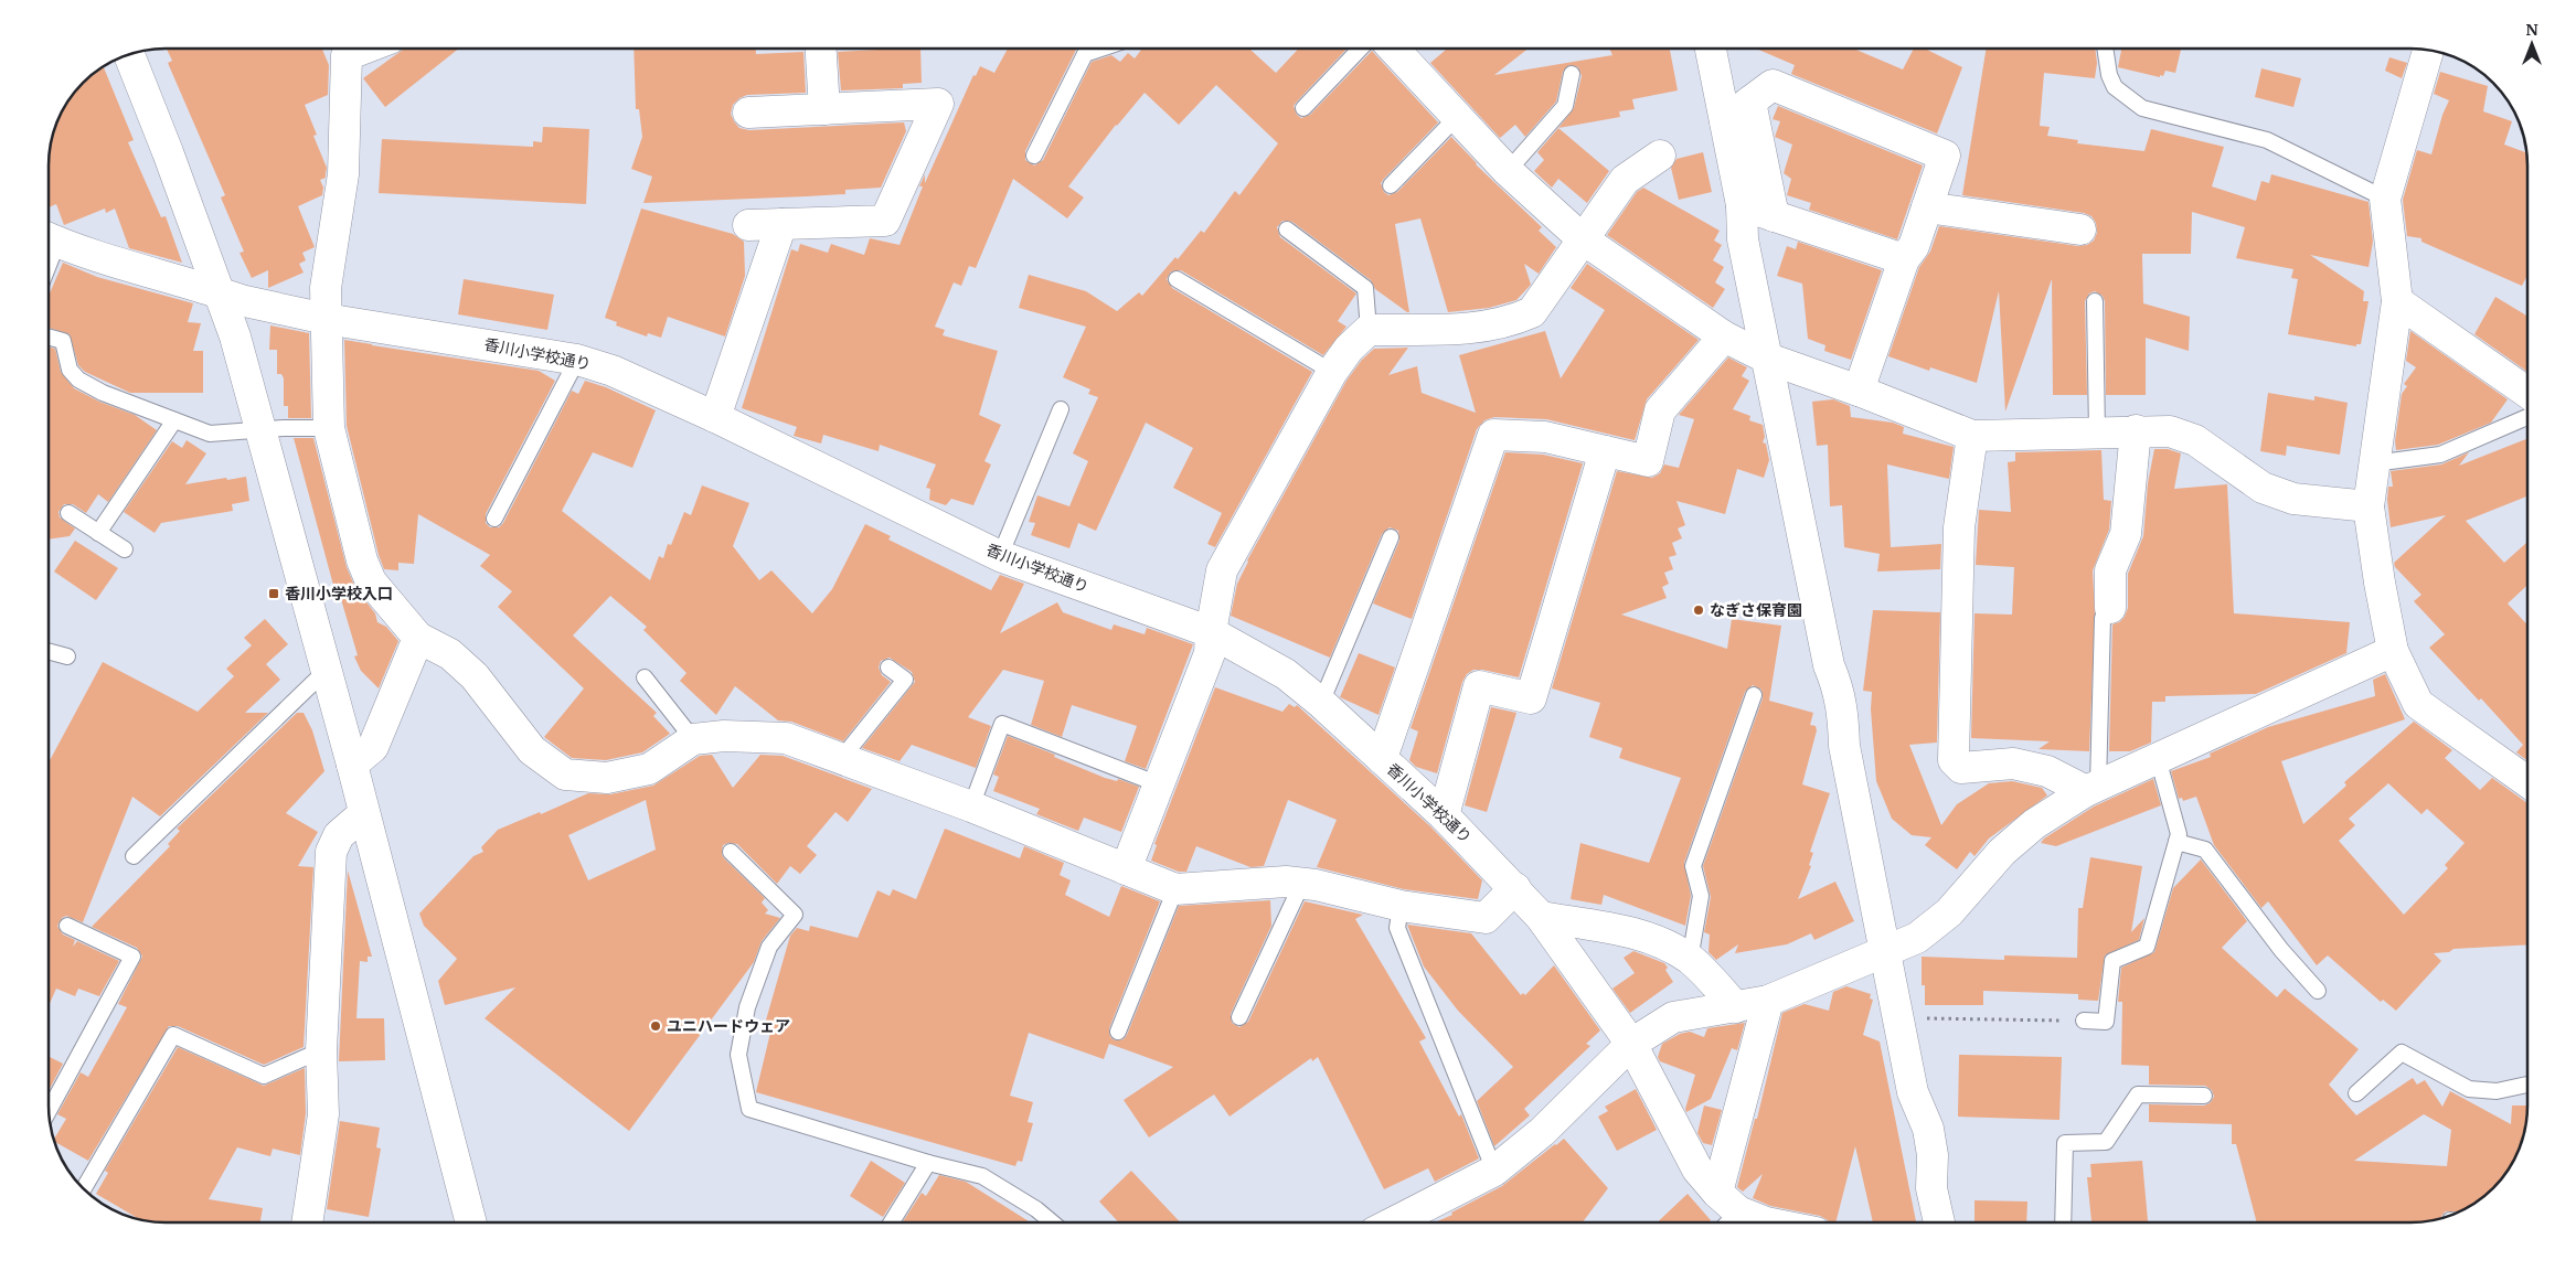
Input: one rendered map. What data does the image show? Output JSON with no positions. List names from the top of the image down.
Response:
{
  "streets": {
    "street": ["香川小学校通り"]
  },
  "places": {
    "transit": ["香川小学校入口"],
    "other": ["なぎさ保育園", "ユニハードウェア"]
  },
  "north": "top"
}
